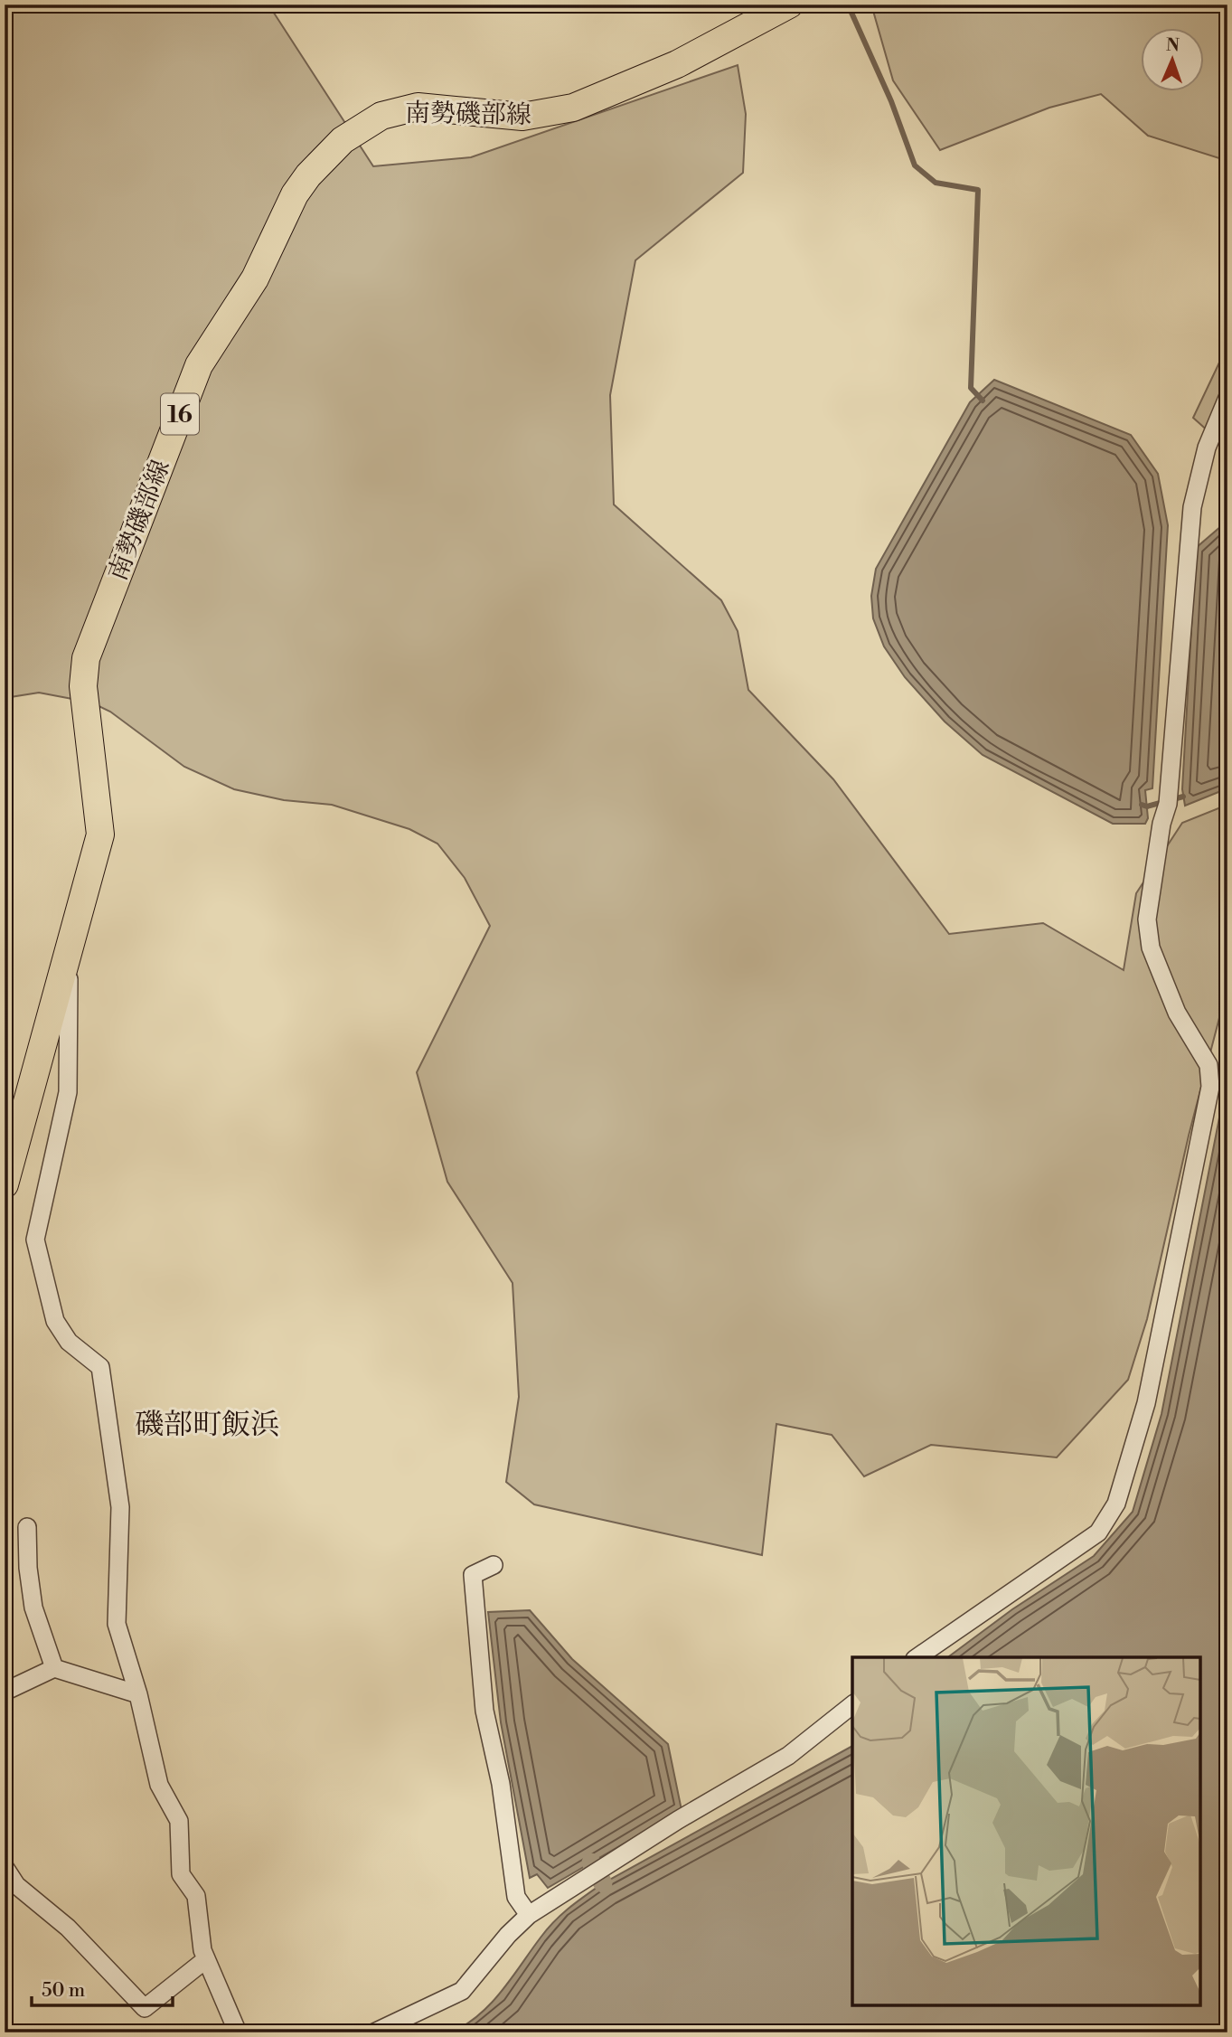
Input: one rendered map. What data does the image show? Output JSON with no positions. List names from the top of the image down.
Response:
{
  "streets": {
    "main road": ["南勢磯部線", "16"]
  },
  "districts": ["磯部町飯浜"],
  "scale_bar": "50 m",
  "north": "top"
}
